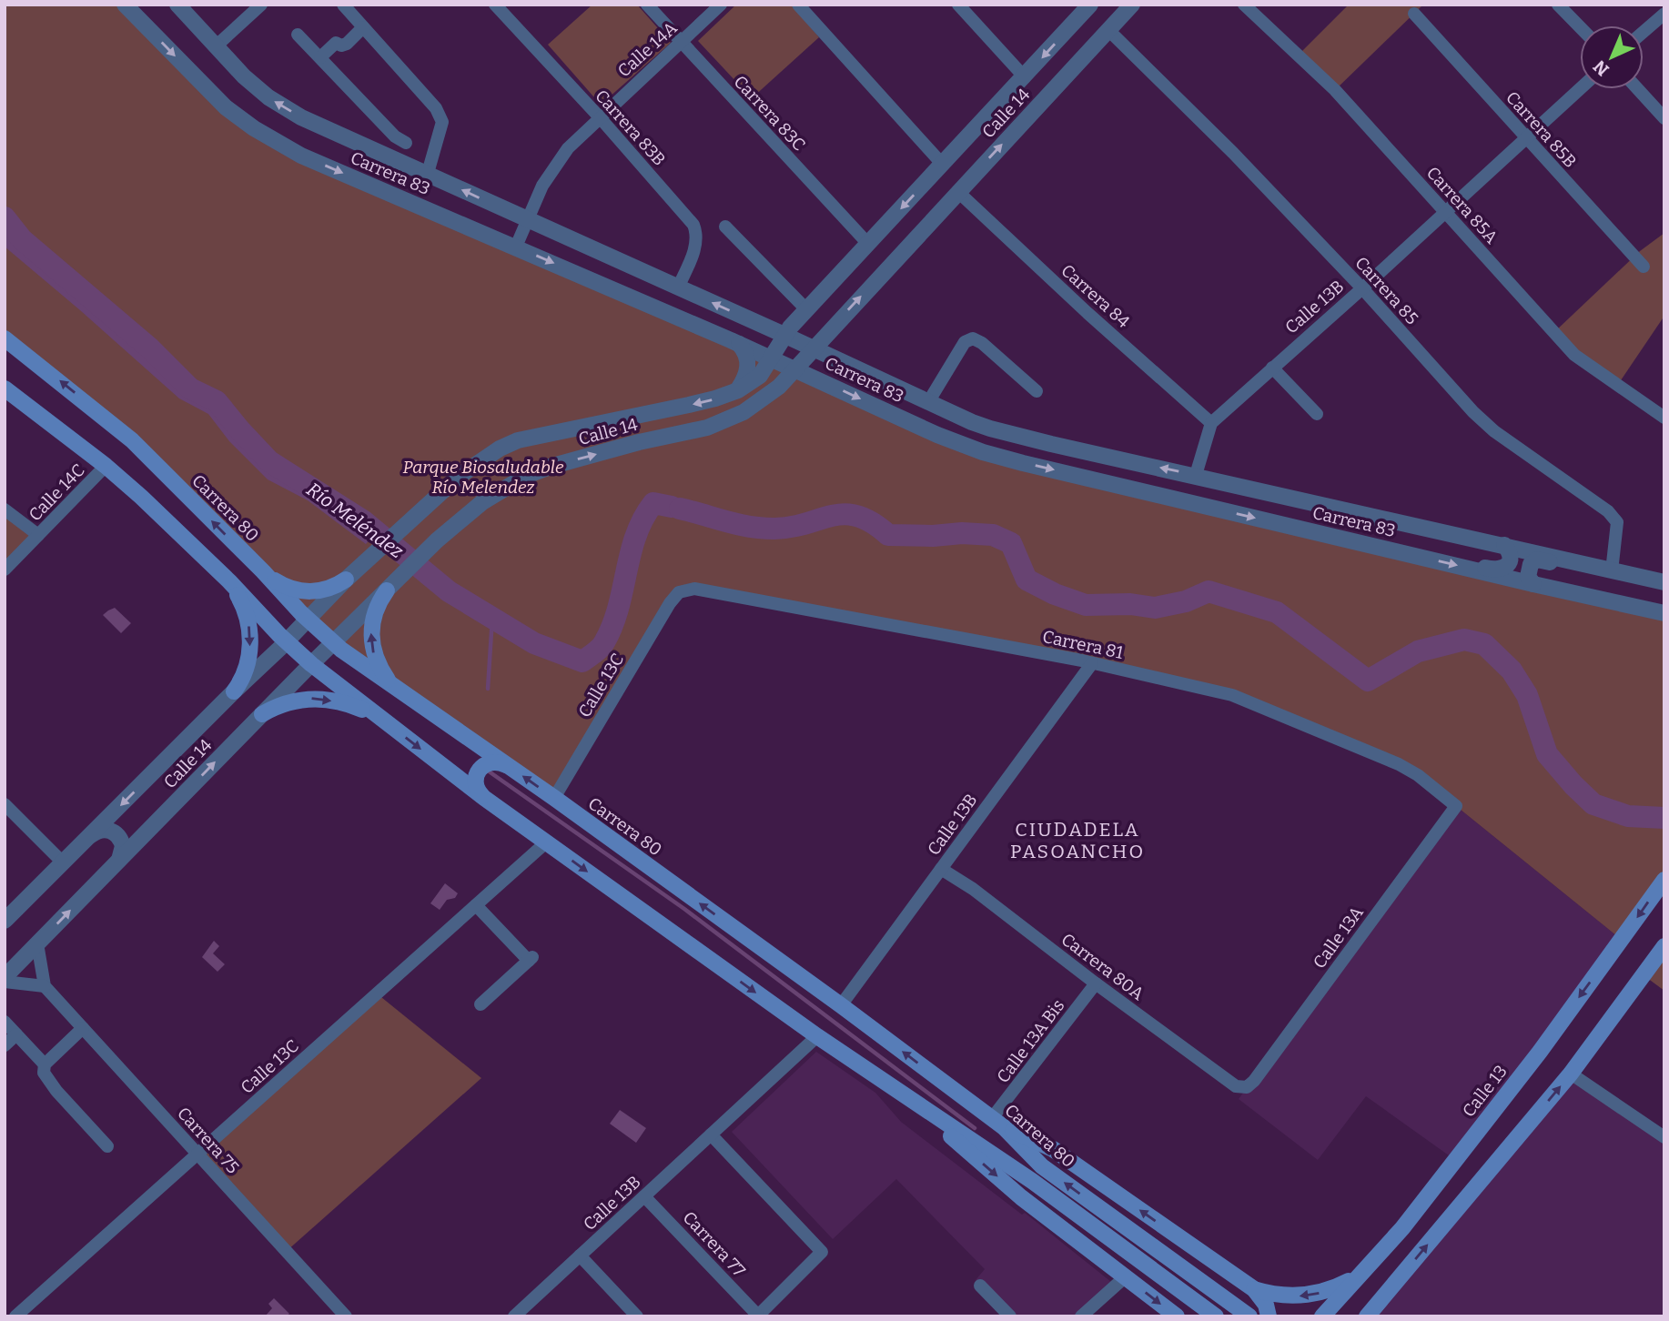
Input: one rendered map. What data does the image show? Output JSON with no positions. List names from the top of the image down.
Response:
{
  "streets": {
    "main road": ["Carrera 80", "Calle 13"],
    "street": [
      "Calle 14A",
      "Carrera 83C",
      "Calle 14",
      "Carrera 83B",
      "Carrera 85B",
      "Carrera 83",
      "Carrera 85A",
      "Carrera 85",
      "Carrera 84",
      "Calle 13B",
      "Calle 14C",
      "Carrera 81",
      "Calle 13C",
      "Calle 13A",
      "Carrera 80A",
      "Calle 13A Bis",
      "Carrera 75",
      "Carrera 77"
    ]
  },
  "crossings": [
    ["Calle 14A", "Carrera 83C"],
    ["Calle 14A", "Carrera 83B"],
    ["Calle 14A", "Carrera 83"],
    ["Carrera 83C", "Calle 14"],
    ["Calle 14", "Carrera 83"],
    ["Calle 14", "Carrera 85"],
    ["Calle 14", "Carrera 84"],
    ["Calle 14", "Carrera 80"],
    ["Carrera 83B", "Carrera 83"],
    ["Carrera 85B", "Calle 13B"],
    ["Carrera 83", "Carrera 85"],
    ["Carrera 85A", "Calle 13B"],
    ["Carrera 85", "Calle 13B"],
    ["Carrera 84", "Calle 13B"],
    ["Calle 13B", "Carrera 80"],
    ["Calle 13B", "Carrera 81"],
    ["Calle 13B", "Carrera 80A"],
    ["Calle 13B", "Carrera 77"],
    ["Carrera 80", "Calle 13C"],
    ["Carrera 80", "Calle 13A Bis"],
    ["Carrera 81", "Calle 13C"],
    ["Carrera 81", "Calle 13A"],
    ["Calle 13C", "Carrera 75"],
    ["Calle 13A", "Carrera 80A"],
    ["Carrera 80A", "Calle 13A Bis"]
  ],
  "districts": ["CIUDADELA PASOANCHO"],
  "water": ["Río Meléndez"],
  "parks": ["Parque Biosaludable Río Melendez"],
  "north": "bottom left"
}
